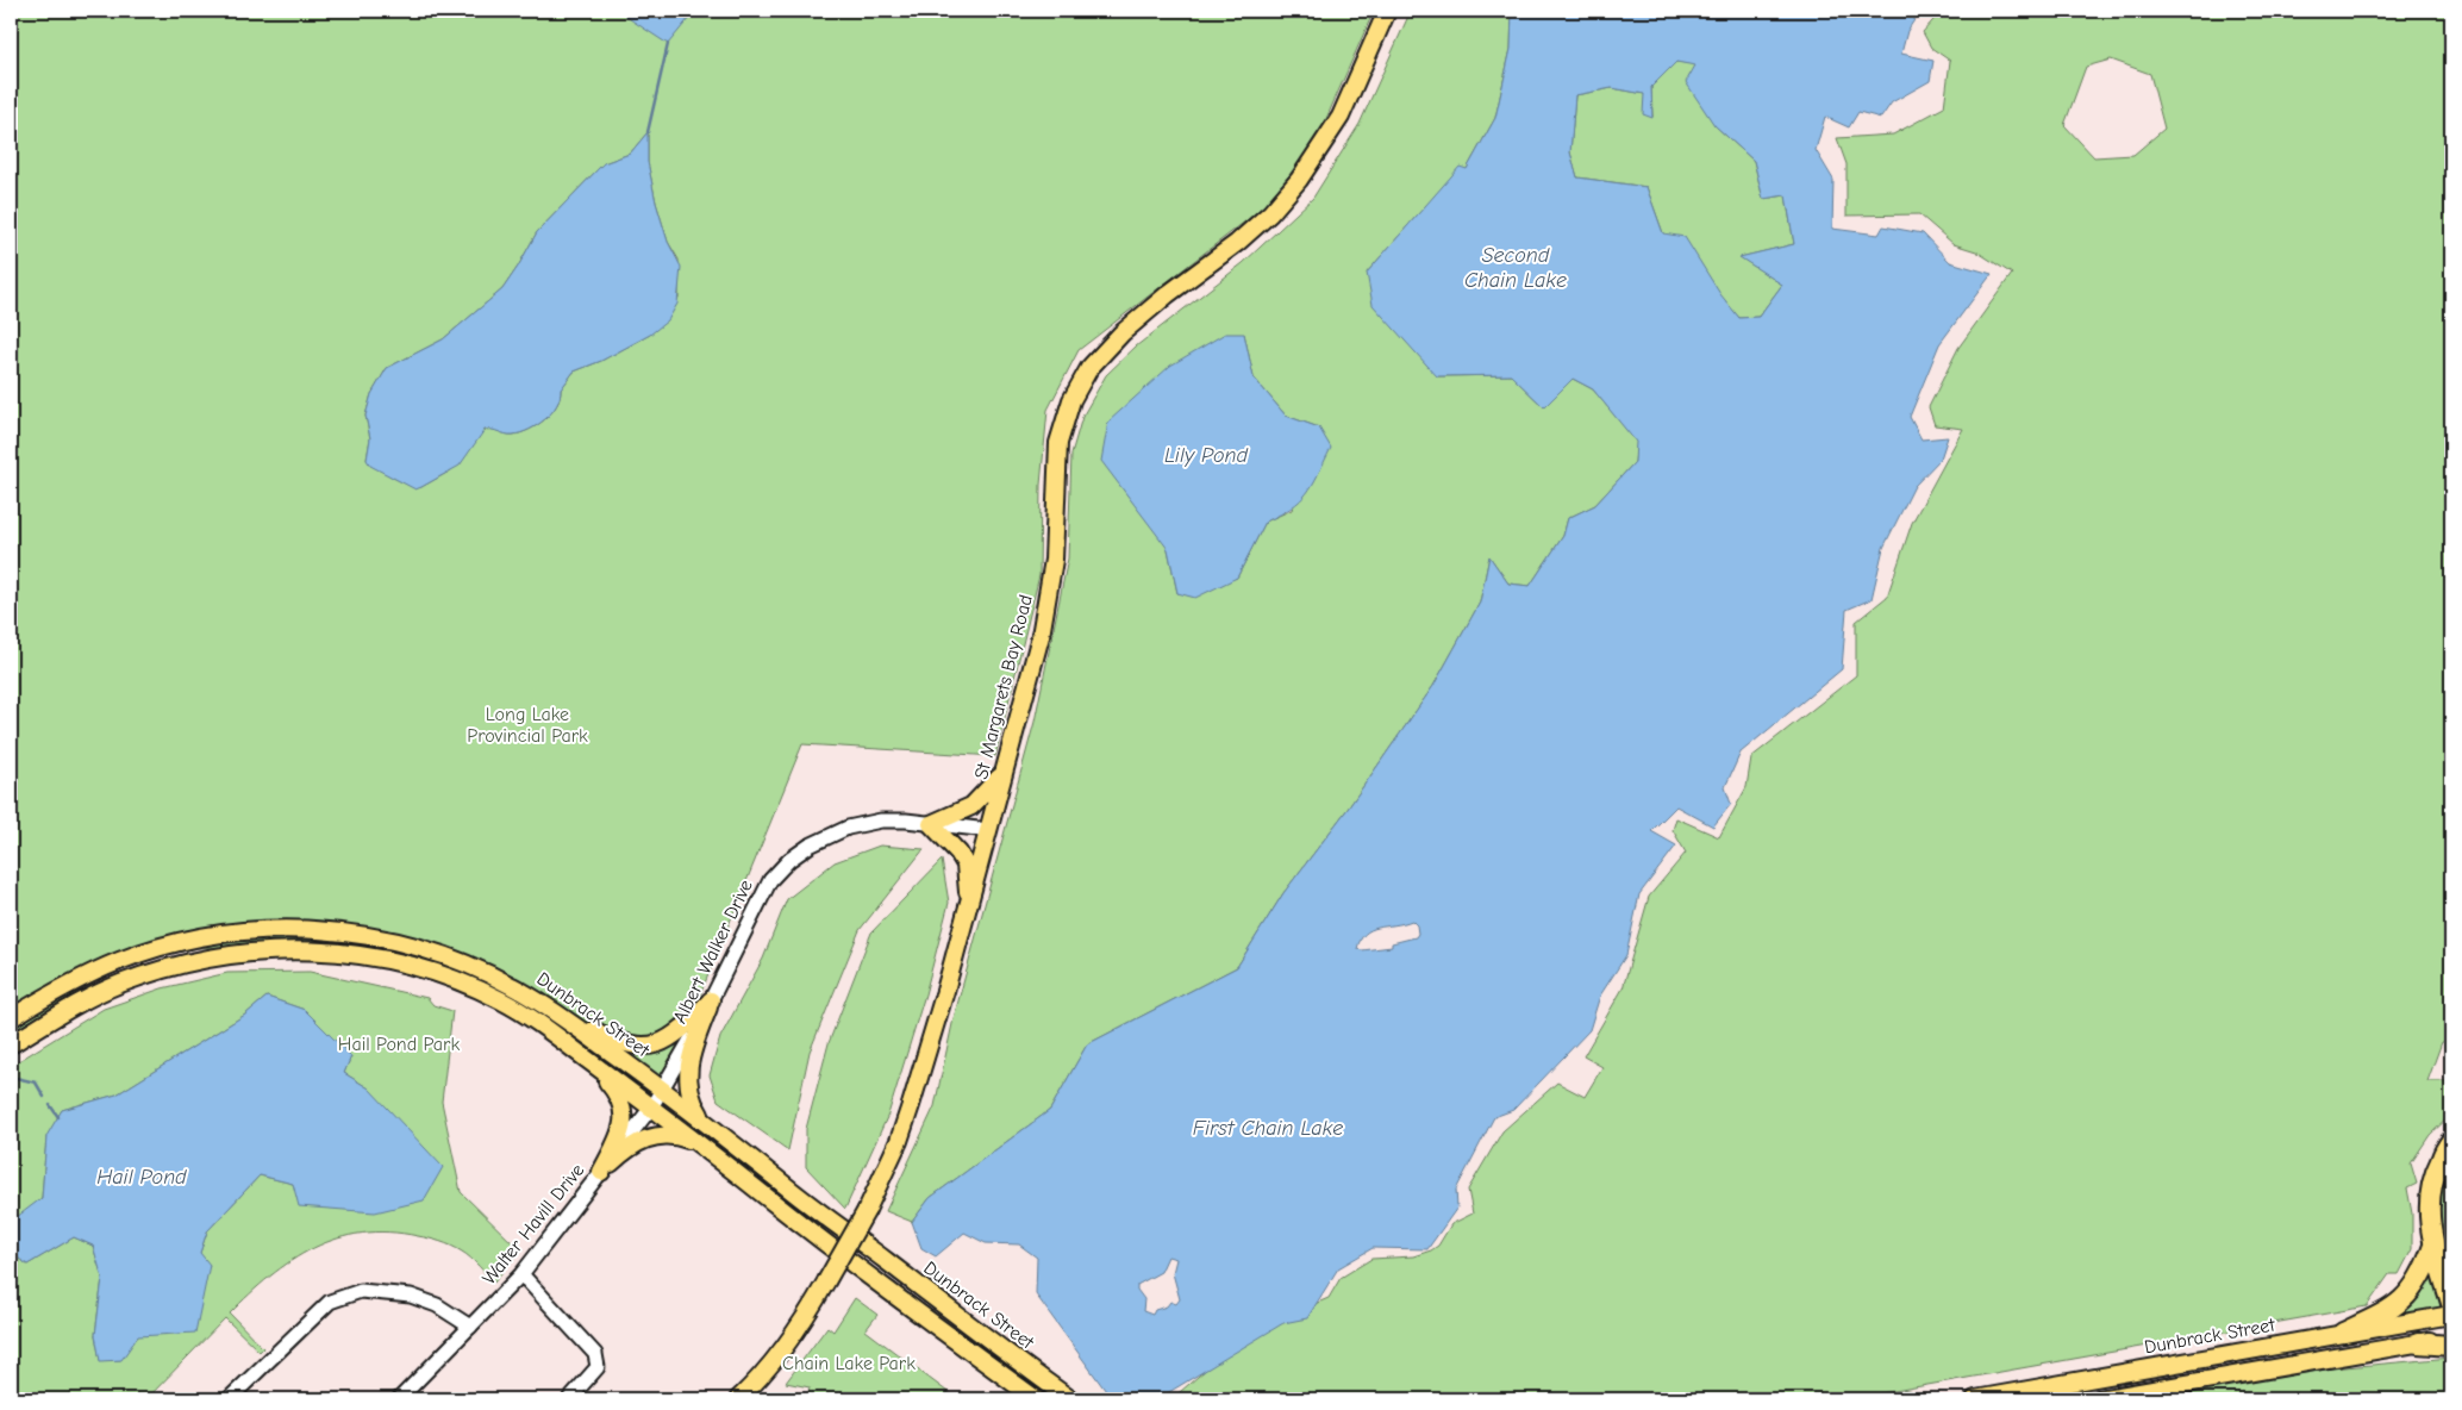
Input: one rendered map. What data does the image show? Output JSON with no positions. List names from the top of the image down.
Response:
{
  "streets": {
    "main road": ["St Margarets Bay Road", "Dunbrack Street"],
    "street": ["Albert Walker Drive", "Walter Havill Drive"]
  },
  "crossings": [
    ["St Margarets Bay Road", "Albert Walker Drive"],
    ["Albert Walker Drive", "Dunbrack Street"],
    ["Albert Walker Drive", "Walter Havill Drive"],
    ["Dunbrack Street", "Walter Havill Drive"]
  ],
  "water": [
    "Second Chain Lake",
    "Lily Pond",
    "First Chain Lake",
    "Hail Pond"
  ],
  "parks": ["Long Lake Provincial Park", "Hail Pond Park", "Chain Lake Park"]
}
